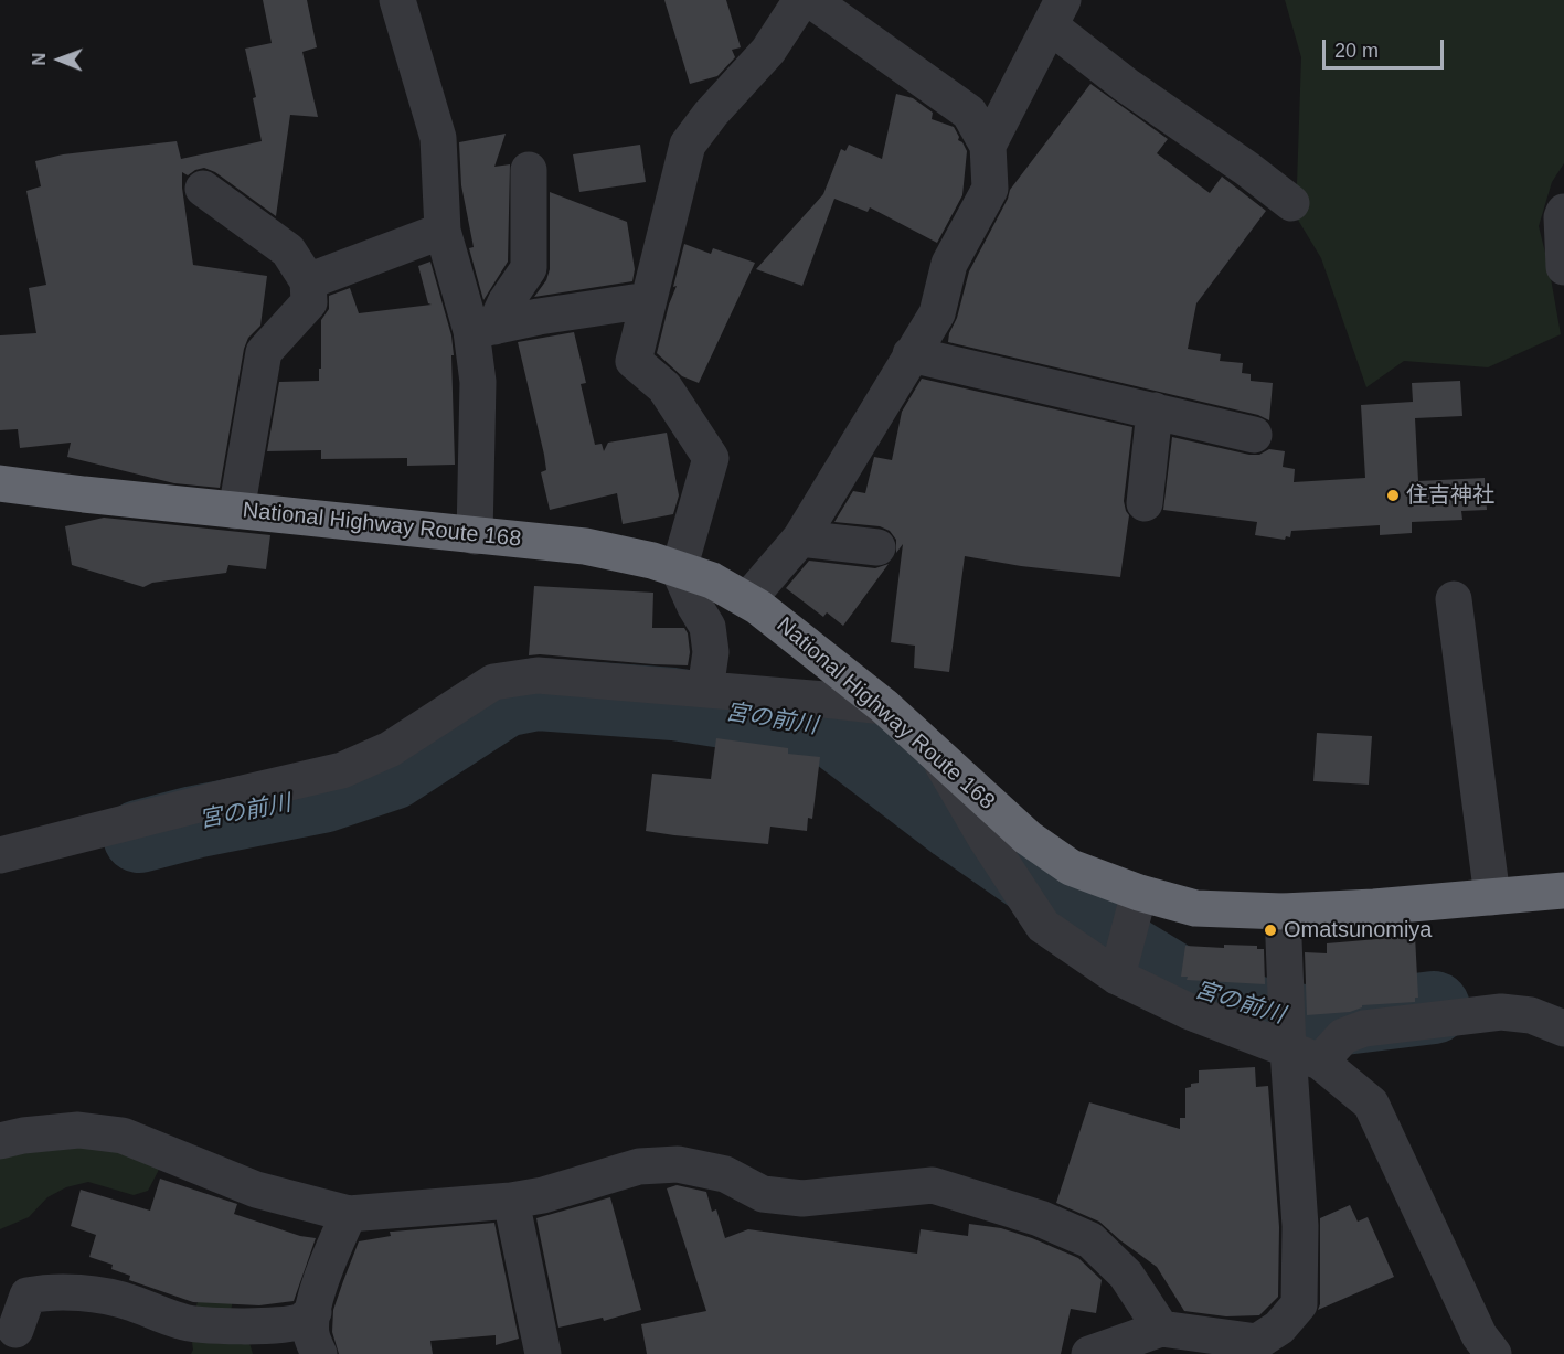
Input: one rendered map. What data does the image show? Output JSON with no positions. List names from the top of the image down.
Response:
{
  "streets": {
    "highway": ["National Highway Route 168"]
  },
  "water": ["宮の前川"],
  "places": ["住吉神社", "Omatsunomiya"],
  "scale_bar": "20 m",
  "north": "left"
}
